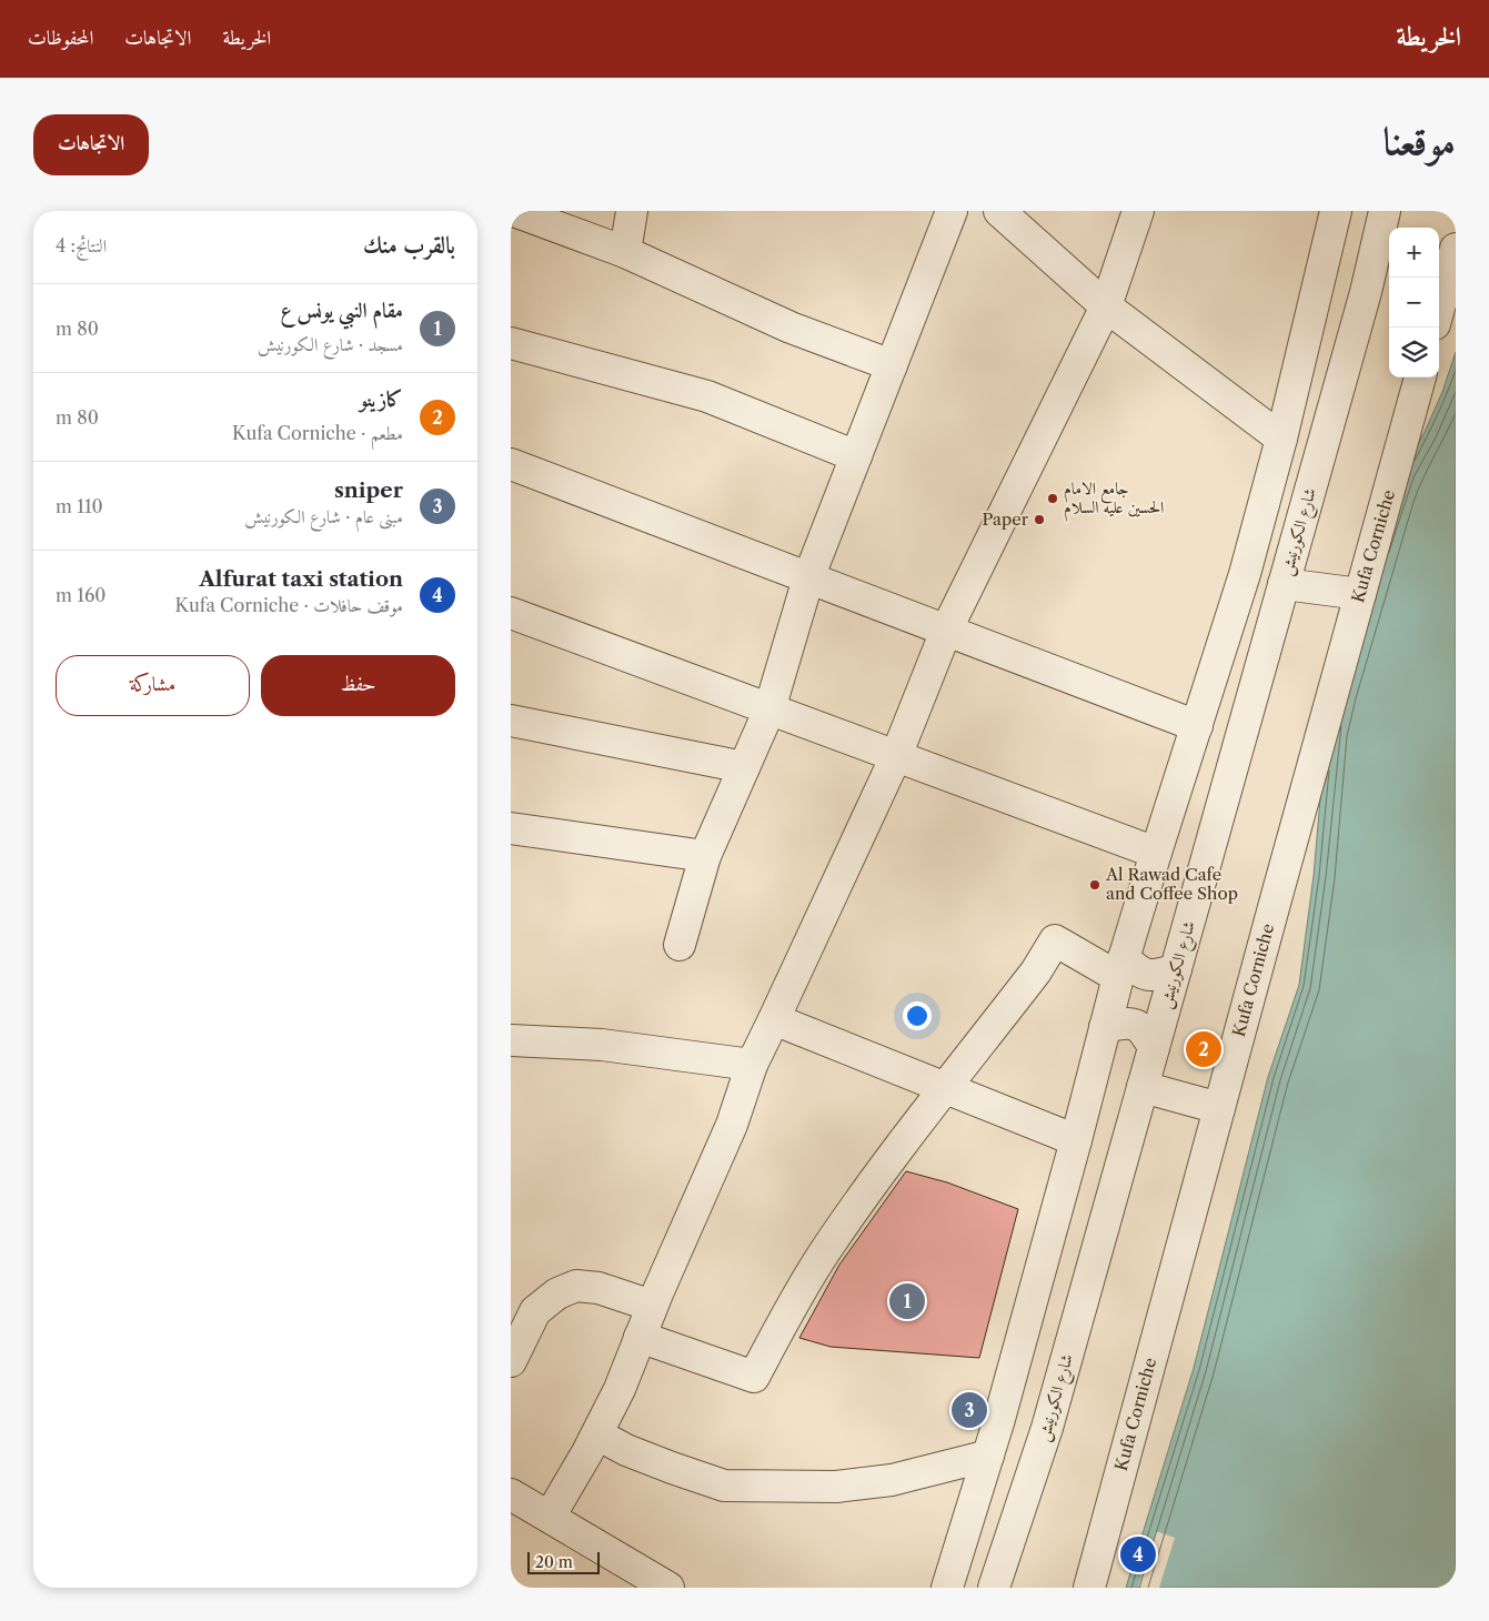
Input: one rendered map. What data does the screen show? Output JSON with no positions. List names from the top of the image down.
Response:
{
  "streets": {
    "street": ["شارع الكورنيش", "Kufa Corniche"]
  },
  "places": ["جامع الامام الحسين عليه السلام", "Paper", "Al Rawad Cafe and Coffee Shop"],
  "scale_bar": "20 m",
  "page": {
    "header": "الخريطة",
    "nav": ["الخريطة", "الاتجاهات", "المحفوظات"],
    "title": "موقعنا",
    "buttons": [
      "الاتجاهات",
      ["حفظ", "مشاركة"]
    ],
    "heading": ["بالقرب منك", "النتائج: 4"],
    "map_buttons": ["+", "−"],
    "list": [
      {
        "mark": "1",
        "name": "مقام النبي يونس ع",
        "note": "مسجد · شارع الكورنيش",
        "value": "80 m"
      },
      {
        "mark": "2",
        "name": "كازينو",
        "note": "مطعم · Kufa Corniche",
        "value": "80 m"
      },
      {
        "mark": "3",
        "name": "sniper",
        "note": "مبنى عام · شارع الكورنيش",
        "value": "110 m"
      },
      {
        "mark": "4",
        "name": "Alfurat taxi station",
        "note": "موقف حافلات · Kufa Corniche",
        "value": "160 m"
      }
    ],
    "pins": [
      "2",
      "1",
      "3",
      "4"
    ],
    "scale": "20 m"
  }
}
